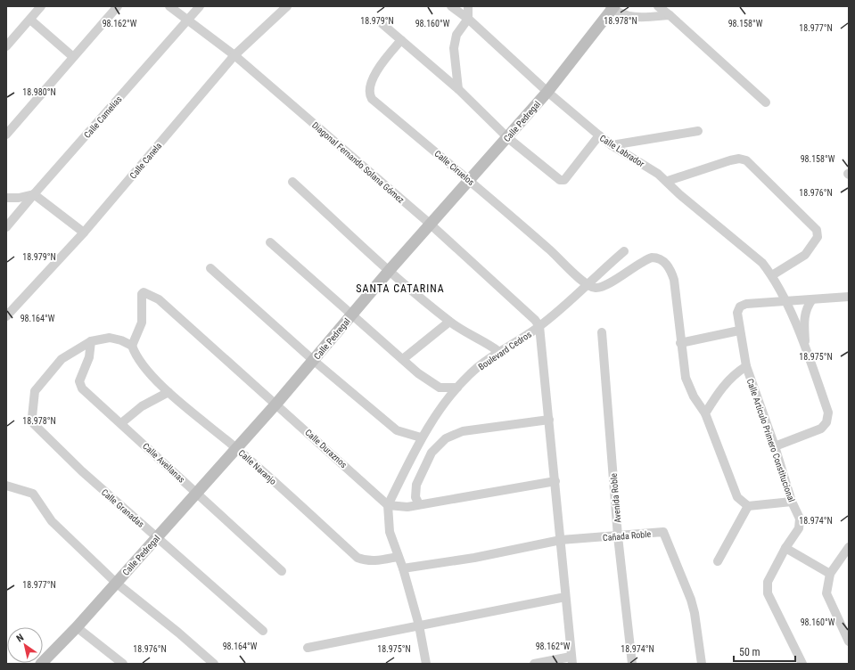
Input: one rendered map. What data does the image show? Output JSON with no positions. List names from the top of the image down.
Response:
{
  "streets": {
    "street": [
      "Calle Camelias",
      "Calle Pedregal",
      "Calle Labrador",
      "Calle Canela",
      "Diagonal Fernando Solana Gómez",
      "Calle Ciruelos",
      "Boulevard Cedros",
      "Calle Articulo Primero Constitucional",
      "Calle Duraznos",
      "Calle Avellanas",
      "Calle Naranjo",
      "Avenida Roble",
      "Calle Granadas",
      "Cañada Roble"
    ]
  },
  "crossings": [
    ["Calle Camelias", "Diagonal Fernando Solana Gómez"],
    ["Calle Pedregal", "Calle Labrador"],
    ["Calle Pedregal", "Diagonal Fernando Solana Gómez"],
    ["Calle Pedregal", "Calle Ciruelos"],
    ["Calle Pedregal", "Calle Duraznos"],
    ["Calle Pedregal", "Calle Avellanas"],
    ["Calle Pedregal", "Calle Naranjo"],
    ["Calle Pedregal", "Calle Granadas"],
    ["Calle Labrador", "Calle Articulo Primero Constitucional"],
    ["Calle Canela", "Diagonal Fernando Solana Gómez"],
    ["Diagonal Fernando Solana Gómez", "Boulevard Cedros"],
    ["Calle Ciruelos", "Boulevard Cedros"],
    ["Boulevard Cedros", "Calle Duraznos"],
    ["Calle Duraznos", "Calle Naranjo"],
    ["Calle Avellanas", "Calle Granadas"],
    ["Avenida Roble", "Cañada Roble"]
  ],
  "districts": ["SANTA CATARINA"],
  "scale_bar": "50 m",
  "north": "top left",
  "coordinates": [
    "18.979°N",
    "18.978°N",
    "98.162°W",
    "98.160°W",
    "98.158°W",
    "18.977°N",
    "18.980°N",
    "18.976°N",
    "98.164°W",
    "18.975°N",
    "18.974°N"
  ]
}
